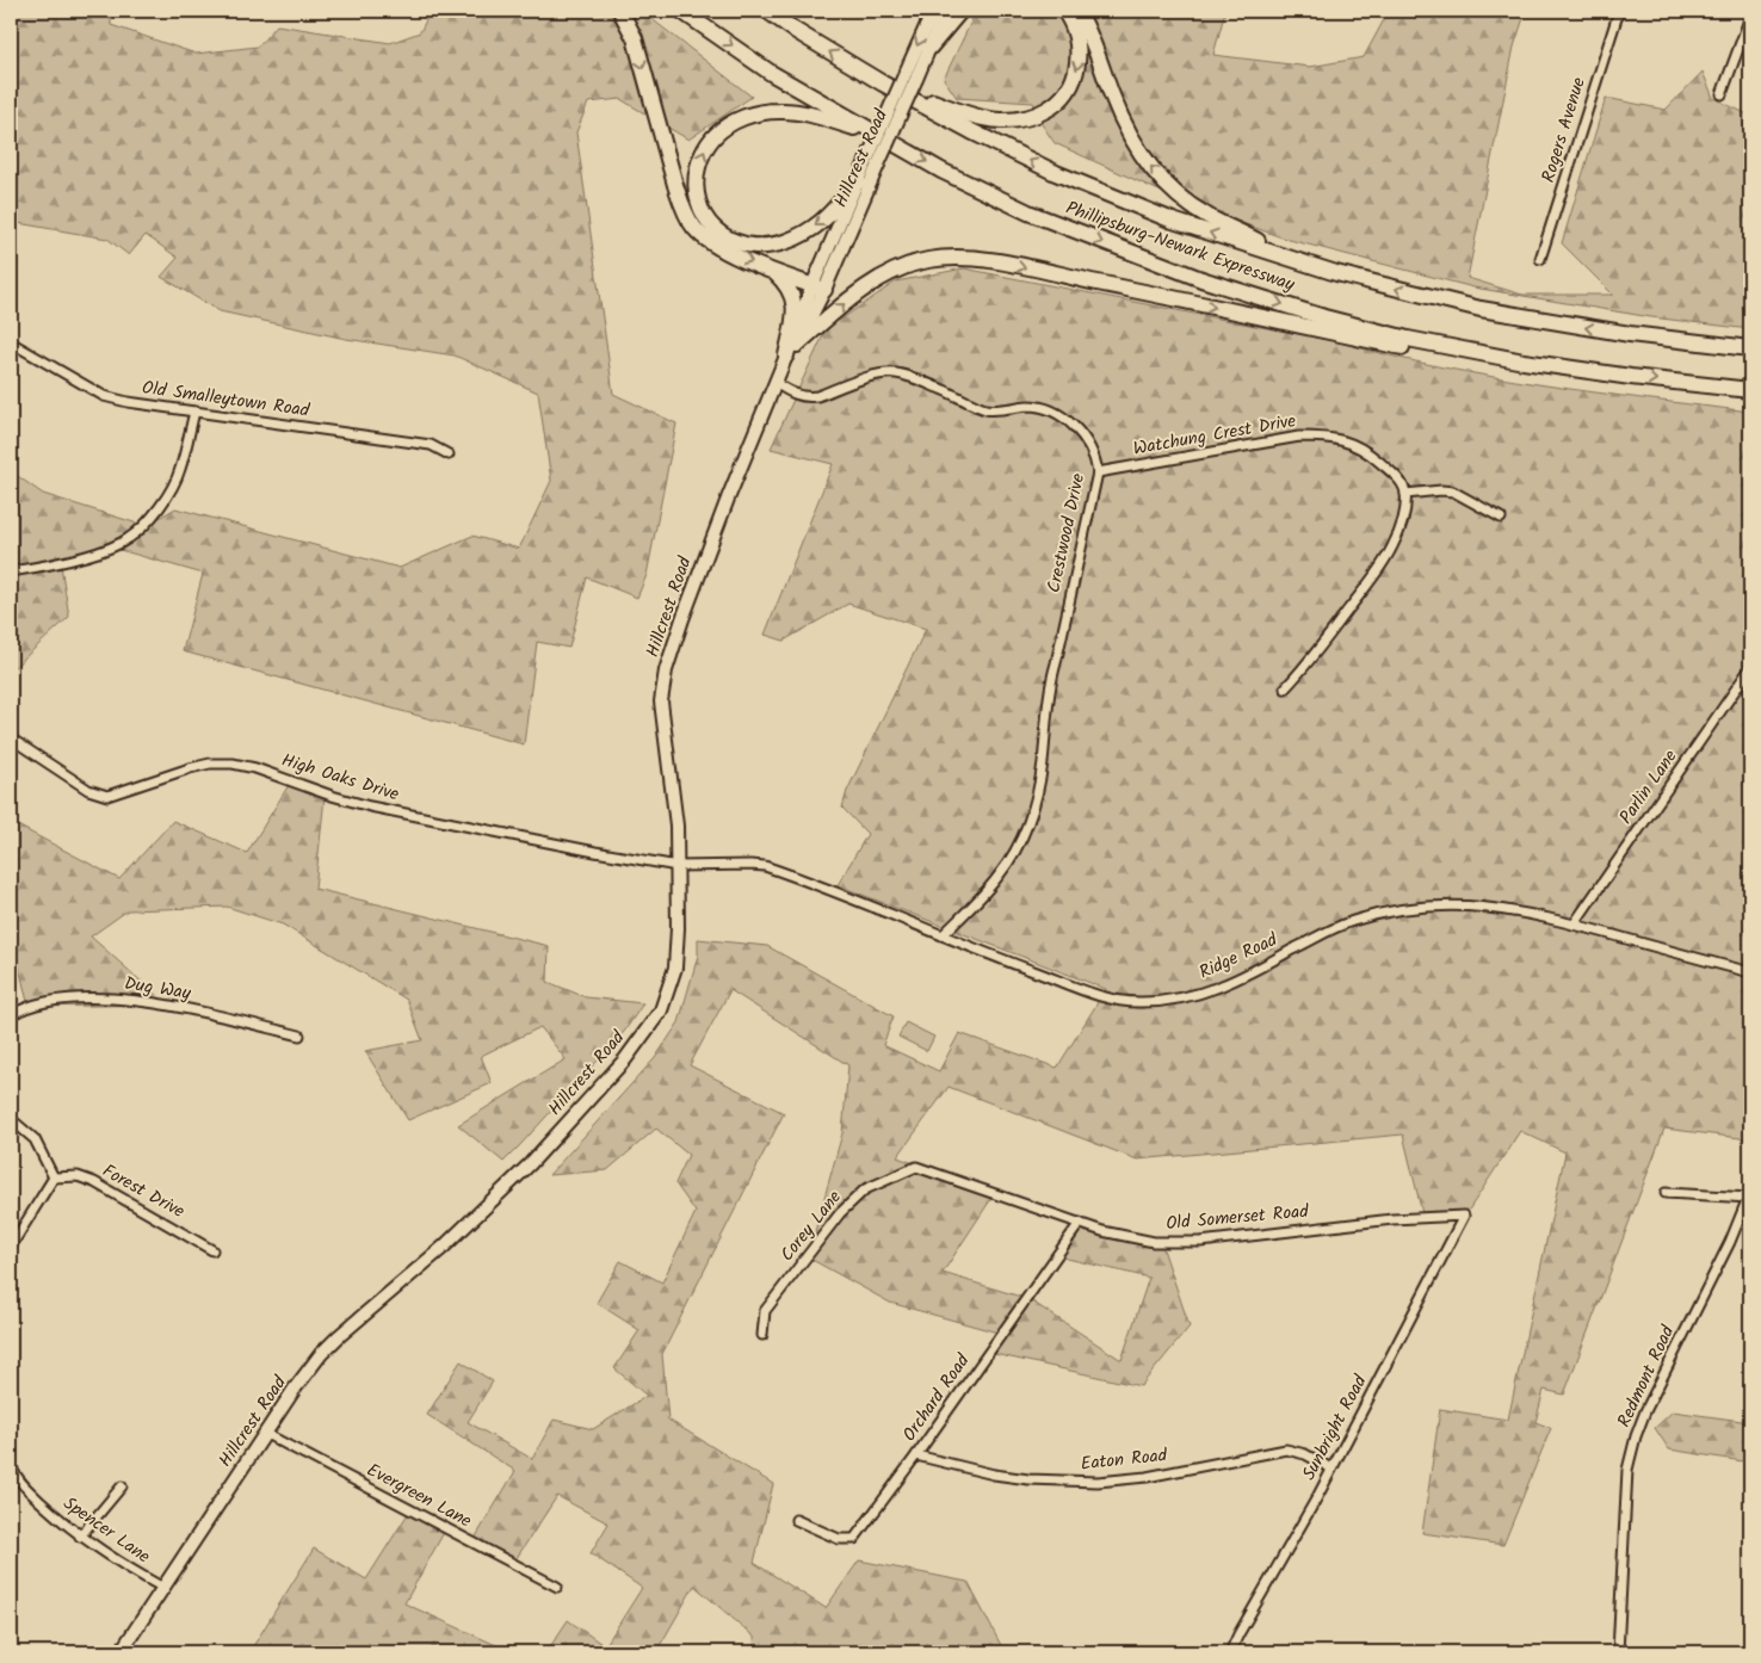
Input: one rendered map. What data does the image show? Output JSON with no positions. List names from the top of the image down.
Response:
{
  "streets": {
    "highway": ["Phillipsburg-Newark Expressway"],
    "main road": ["Hillcrest Road"],
    "street": [
      "Rogers Avenue",
      "Old Smalleytown Road",
      "Watchung Crest Drive",
      "Crestwood Drive",
      "High Oaks Drive",
      "Parlin Lane",
      "Ridge Road",
      "Dug Way",
      "Forest Drive",
      "Old Somerset Road",
      "Corey Lane",
      "Redmont Road",
      "Orchard Road",
      "Sunbright Road",
      "Eaton Road",
      "Evergreen Lane",
      "Spencer Lane"
    ]
  },
  "crossings": [
    ["Hillcrest Road", "Crestwood Drive"],
    ["Hillcrest Road", "High Oaks Drive"],
    ["Hillcrest Road", "Ridge Road"],
    ["Hillcrest Road", "Evergreen Lane"],
    ["Hillcrest Road", "Spencer Lane"],
    ["Watchung Crest Drive", "Crestwood Drive"],
    ["Crestwood Drive", "Ridge Road"],
    ["High Oaks Drive", "Ridge Road"],
    ["Parlin Lane", "Ridge Road"],
    ["Old Somerset Road", "Corey Lane"],
    ["Old Somerset Road", "Orchard Road"],
    ["Old Somerset Road", "Sunbright Road"],
    ["Orchard Road", "Eaton Road"],
    ["Sunbright Road", "Eaton Road"]
  ]
}
